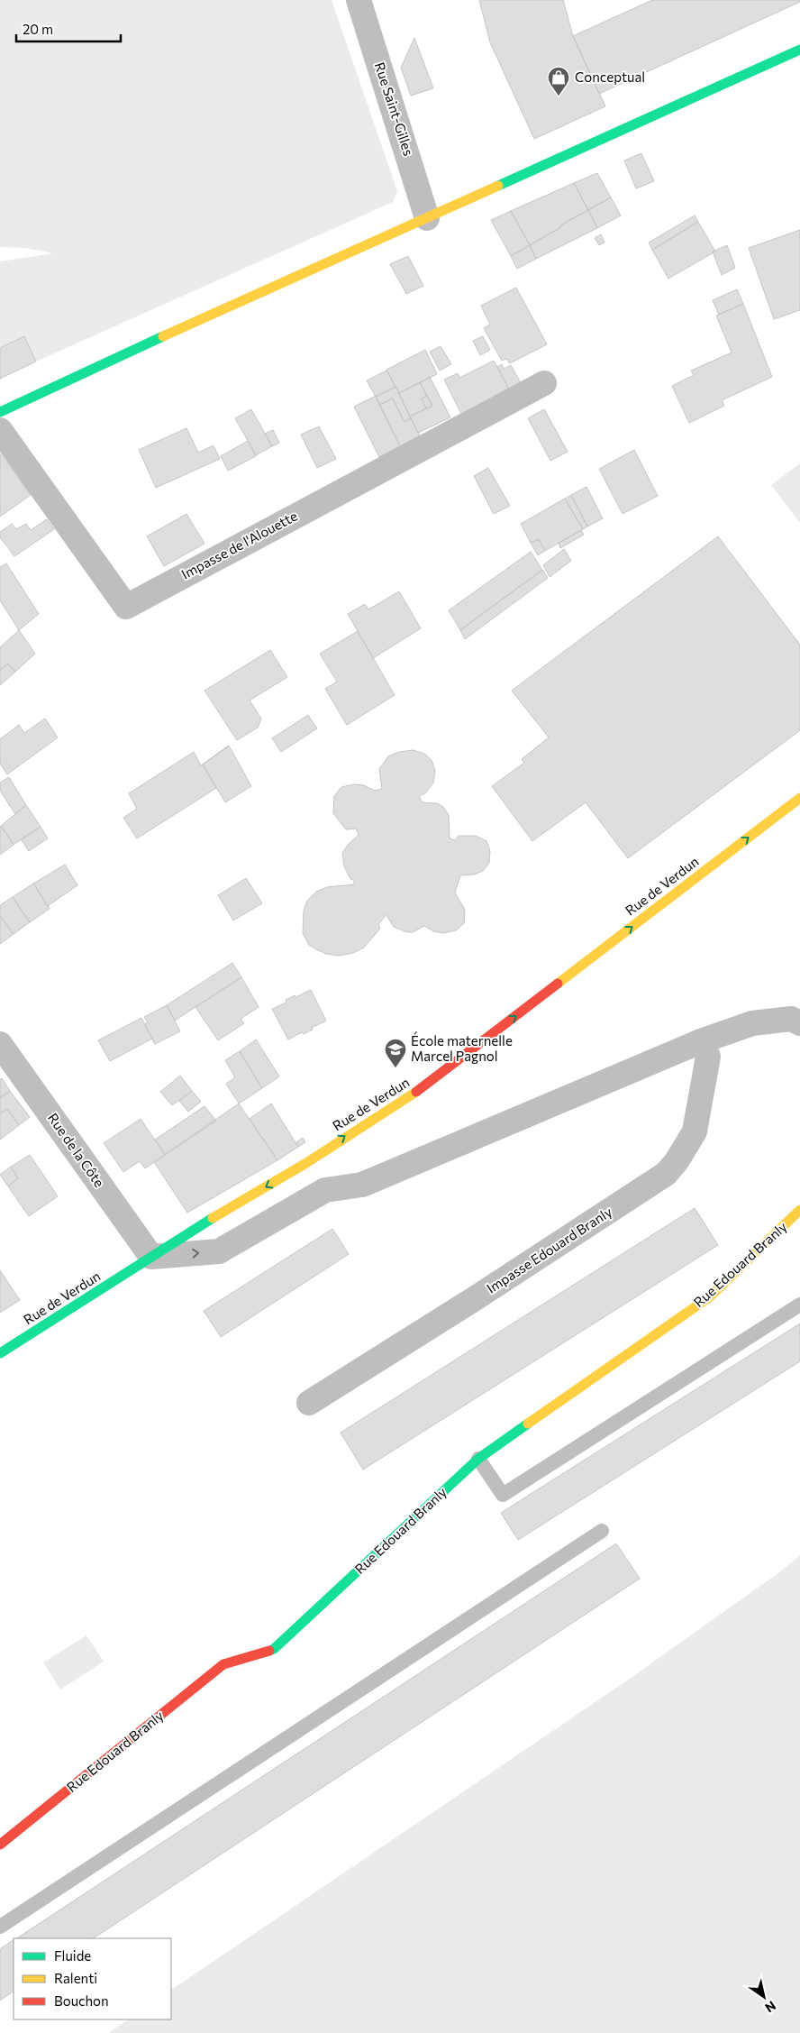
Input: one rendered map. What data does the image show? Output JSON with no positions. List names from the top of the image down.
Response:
{
  "streets": {
    "street": [
      "Rue Saint-Gilles",
      "Impasse de l'Alouette",
      "Rue de Verdun",
      "Rue de la Côte",
      "Impasse Edouard Branly",
      "Rue Edouard Branly"
    ]
  },
  "crossings": [
    ["Rue de Verdun", "Rue de la Côte"]
  ],
  "places": {
    "shop": ["Conceptual"],
    "school or university": ["École maternelle Marcel Pagnol"]
  },
  "legend": ["Fluide", "Ralenti", "Bouchon"],
  "scale_bar": "20 m",
  "north": "bottom right"
}
